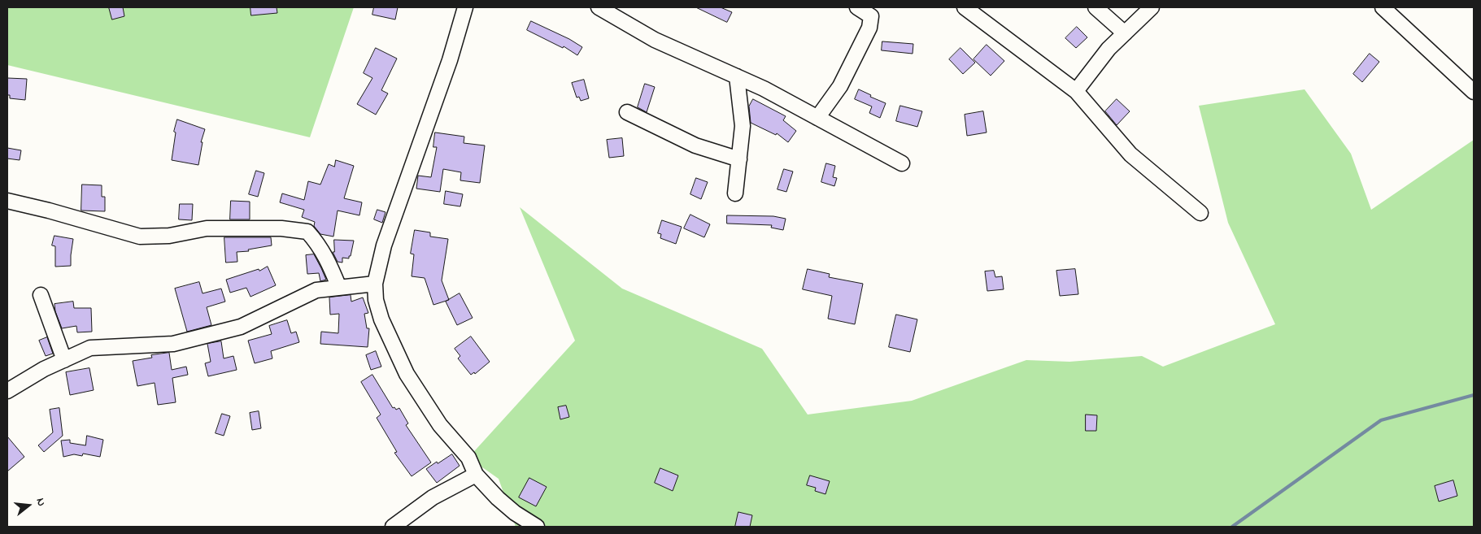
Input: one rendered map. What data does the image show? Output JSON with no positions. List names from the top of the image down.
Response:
{
  "north": "right"
}
